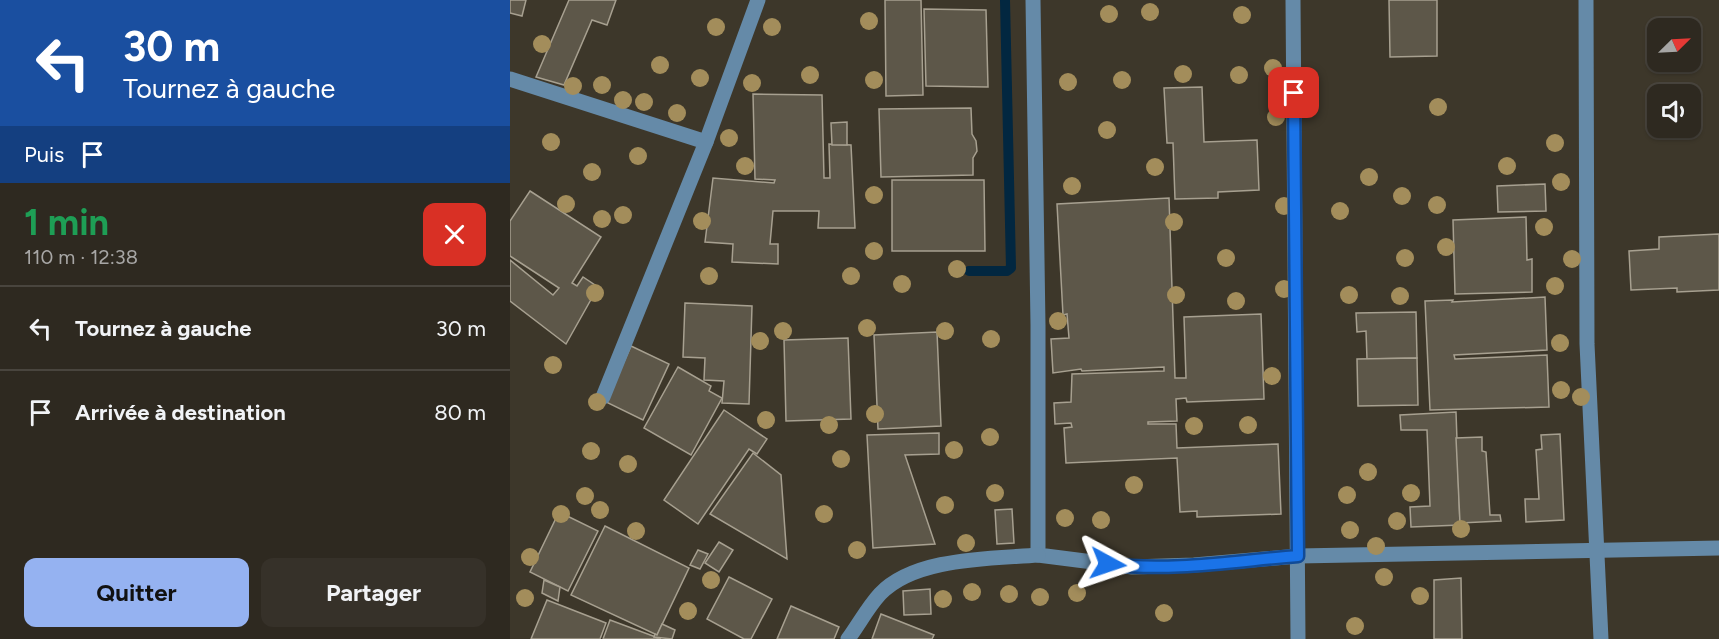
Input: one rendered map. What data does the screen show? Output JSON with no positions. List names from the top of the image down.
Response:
{
  "north": "top right",
  "page": {
    "turn": ["30 m", "Tournez à gauche"],
    "then": "Puis",
    "heading": ["1 min", "110 m · 12:38"],
    "list": [
      {
        "name": "Tournez à gauche",
        "value": "30 m"
      },
      {
        "name": "Arrivée à destination",
        "value": "80 m"
      }
    ],
    "buttons": ["Quitter", "Partager"]
  }
}
